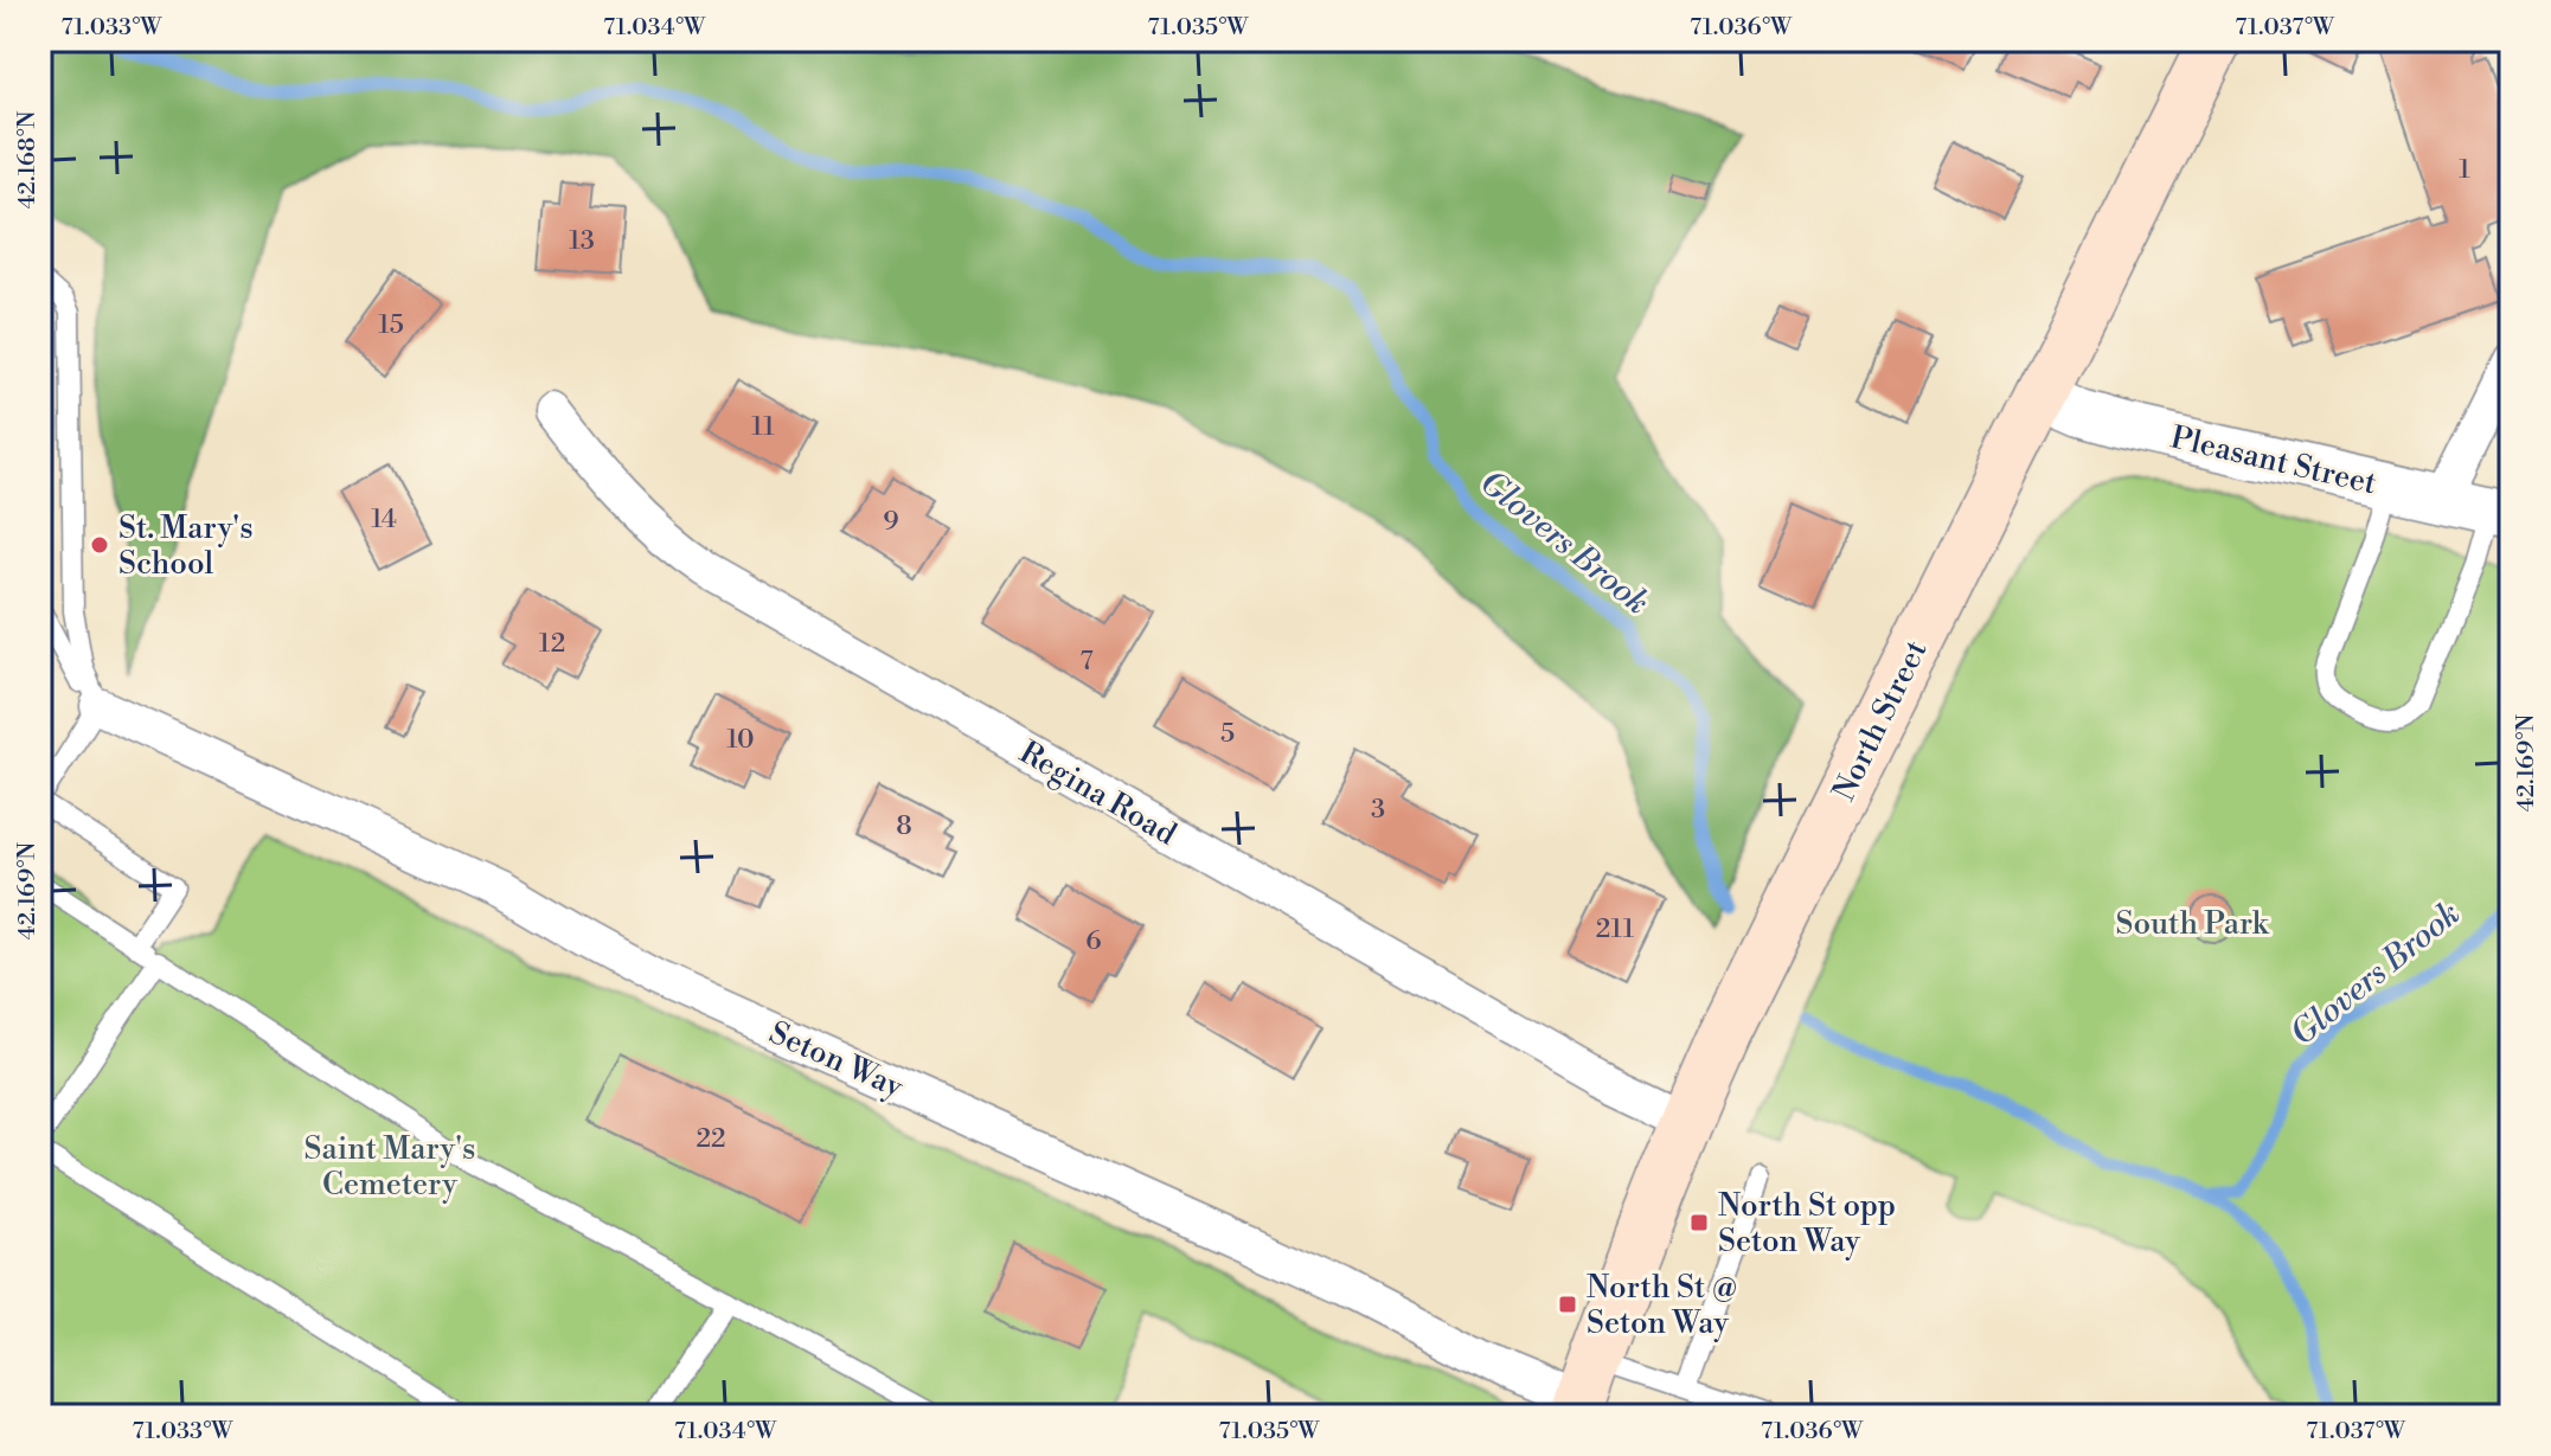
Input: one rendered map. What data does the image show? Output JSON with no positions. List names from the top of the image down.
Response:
{
  "streets": {
    "main road": ["North Street"],
    "street": ["Pleasant Street", "Regina Road", "Seton Way"]
  },
  "crossings": [
    ["Pleasant Street", "North Street"],
    ["North Street", "Regina Road"],
    ["North Street", "Seton Way"]
  ],
  "water": ["Glovers Brook"],
  "parks": ["South Park", "Saint Mary's Cemetery"],
  "places": {
    "other": ["St. Mary's School"],
    "transit": ["North St opp Seton Way", "North St @ Seton Way"]
  },
  "house_numbers": [
    "1",
    "13",
    "15",
    "11",
    "14",
    "9",
    "12",
    "7",
    "5",
    "10",
    "3",
    "8",
    "211",
    "6",
    "22"
  ],
  "coordinates": [
    "71.033°W",
    "71.034°W",
    "71.035°W",
    "71.036°W",
    "71.037°W",
    "42.168°N",
    "42.169°N"
  ]
}
